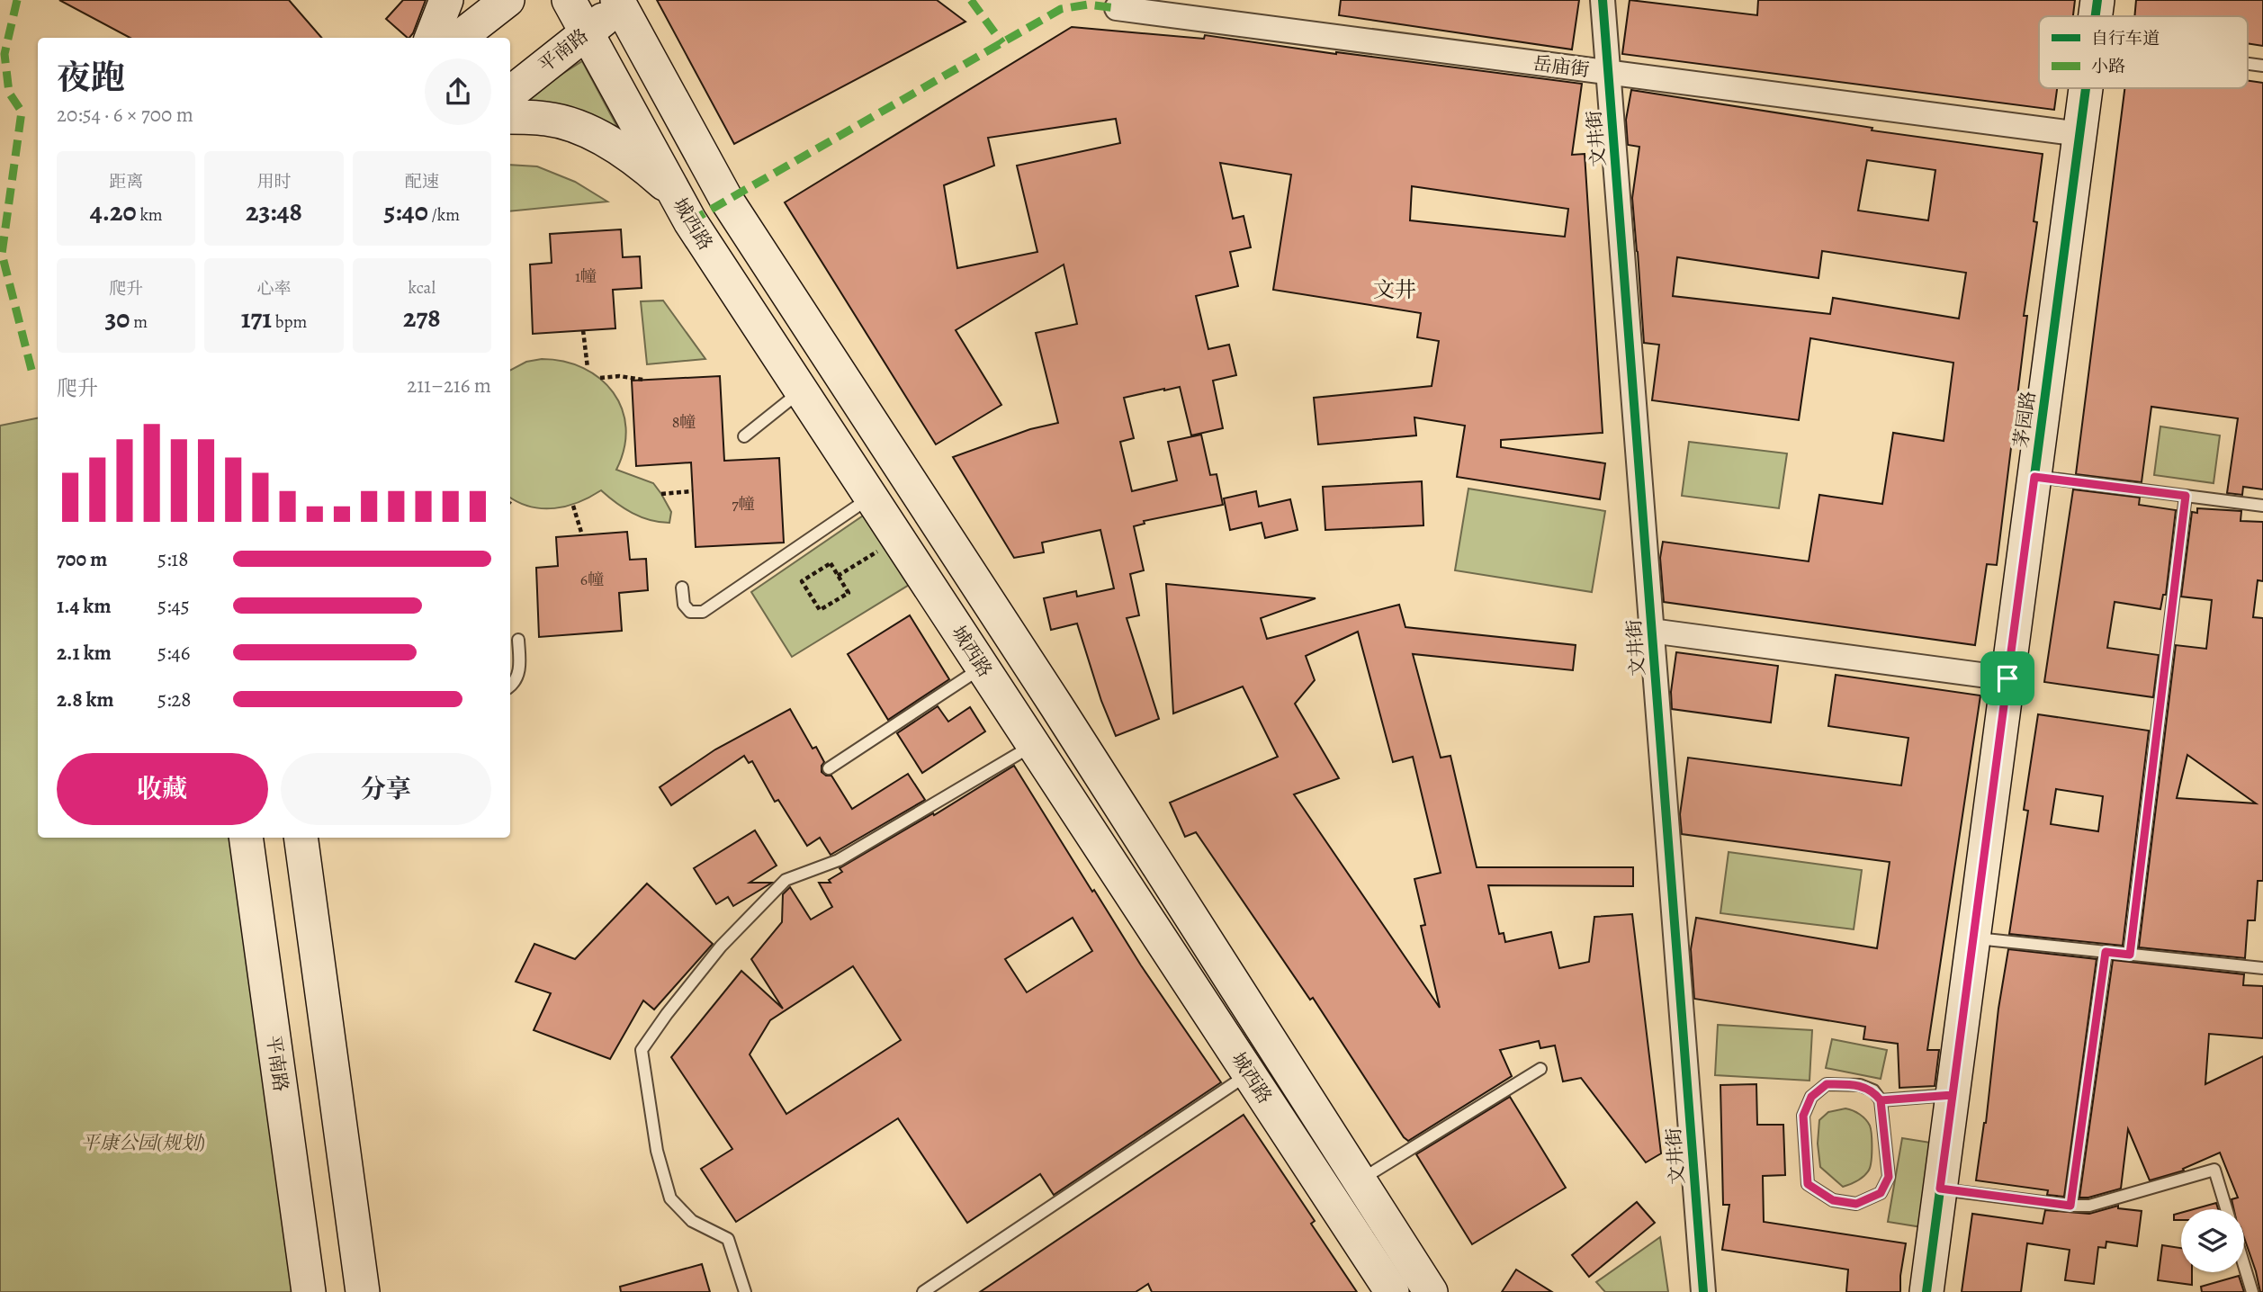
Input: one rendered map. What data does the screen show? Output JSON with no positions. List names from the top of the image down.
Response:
{
  "streets": {
    "main road": ["平南路", "城西路", "茅园路"],
    "street": ["岳庙街", "文井街"]
  },
  "crossings": [
    ["平南路", "城西路"],
    ["岳庙街", "文井街"],
    ["岳庙街", "茅园路"]
  ],
  "districts": ["文井"],
  "parks": ["平康公园(规划)"],
  "house_numbers": [
    "1幢",
    "8幢",
    "7幢",
    "6幢"
  ],
  "legend": ["自行车道", "小路"],
  "page": {
    "heading": ["夜跑", "20:54 · 6 × 700 m"],
    "stats": [
      ["距离", "4.20 km"],
      ["用时", "23:48"],
      ["配速", "5:40 /km"],
      ["爬升", "30 m"],
      ["心率", "171 bpm"],
      ["kcal", "278"]
    ],
    "chart": ["爬升", "211–216 m"],
    "list": [
      {
        "name": "700 m",
        "note": "5:18"
      },
      {
        "name": "1.4 km",
        "note": "5:45"
      },
      {
        "name": "2.1 km",
        "note": "5:46"
      },
      {
        "name": "2.8 km",
        "note": "5:28"
      }
    ],
    "buttons": ["收藏", "分享"]
  }
}
